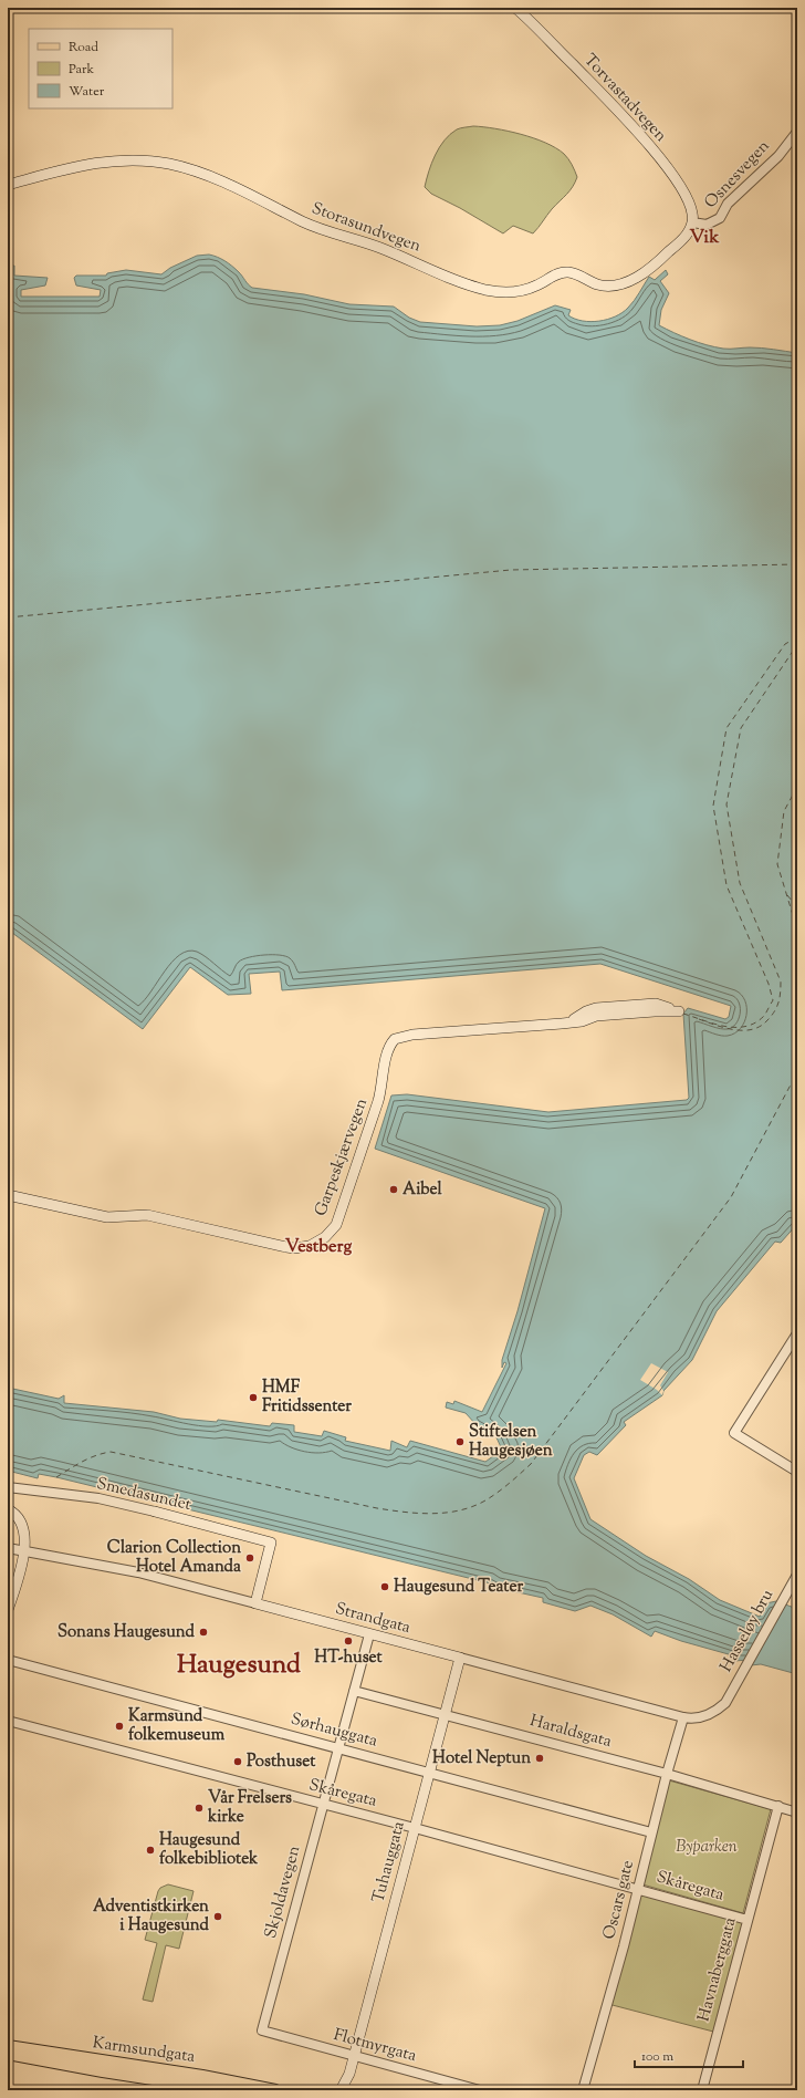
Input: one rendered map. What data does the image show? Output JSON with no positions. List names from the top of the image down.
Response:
{
  "streets": {
    "main road": [
      "Torvastadvegen",
      "Storasundvegen",
      "Garpeskjærvegen",
      "Smedasundet",
      "Strandgata",
      "Tuhauggata",
      "Karmsundgata"
    ],
    "street": [
      "Osnesvegen",
      "Hasseløy bru",
      "Sørhauggata",
      "Haraldsgata",
      "Skåregata",
      "Skjoldavegen",
      "Oscars gate",
      "Havnaberggata",
      "Flotmyrgata"
    ]
  },
  "crossings": [
    ["Torvastadvegen", "Osnesvegen"],
    ["Torvastadvegen", "Storasundvegen"],
    ["Osnesvegen", "Storasundvegen"],
    ["Smedasundet", "Strandgata"],
    ["Strandgata", "Hasseløy bru"],
    ["Strandgata", "Tuhauggata"],
    ["Strandgata", "Skjoldavegen"],
    ["Strandgata", "Oscars gate"],
    ["Sørhauggata", "Tuhauggata"],
    ["Sørhauggata", "Skjoldavegen"],
    ["Sørhauggata", "Oscars gate"],
    ["Haraldsgata", "Tuhauggata"],
    ["Haraldsgata", "Skjoldavegen"],
    ["Haraldsgata", "Oscars gate"],
    ["Haraldsgata", "Havnaberggata"],
    ["Skåregata", "Tuhauggata"],
    ["Skåregata", "Skjoldavegen"],
    ["Skåregata", "Oscars gate"],
    ["Skåregata", "Havnaberggata"],
    ["Tuhauggata", "Flotmyrgata"],
    ["Skjoldavegen", "Flotmyrgata"]
  ],
  "districts": ["Vik", "Vestberg", "Haugesund"],
  "parks": ["Byparken"],
  "places": [
    "Aibel",
    "HMF Fritidssenter",
    "Stiftelsen Haugesjøen",
    "Clarion Collection Hotel Amanda",
    "Haugesund Teater",
    "Sonans Haugesund",
    "HT-huset",
    "Karmsund folkemuseum",
    "Hotel Neptun",
    "Posthuset",
    "Vår Frelsers kirke",
    "Haugesund folkebibliotek",
    "Adventistkirken i Haugesund"
  ],
  "legend": ["Road", "Park", "Water"],
  "scale_bar": "100 m"
}
